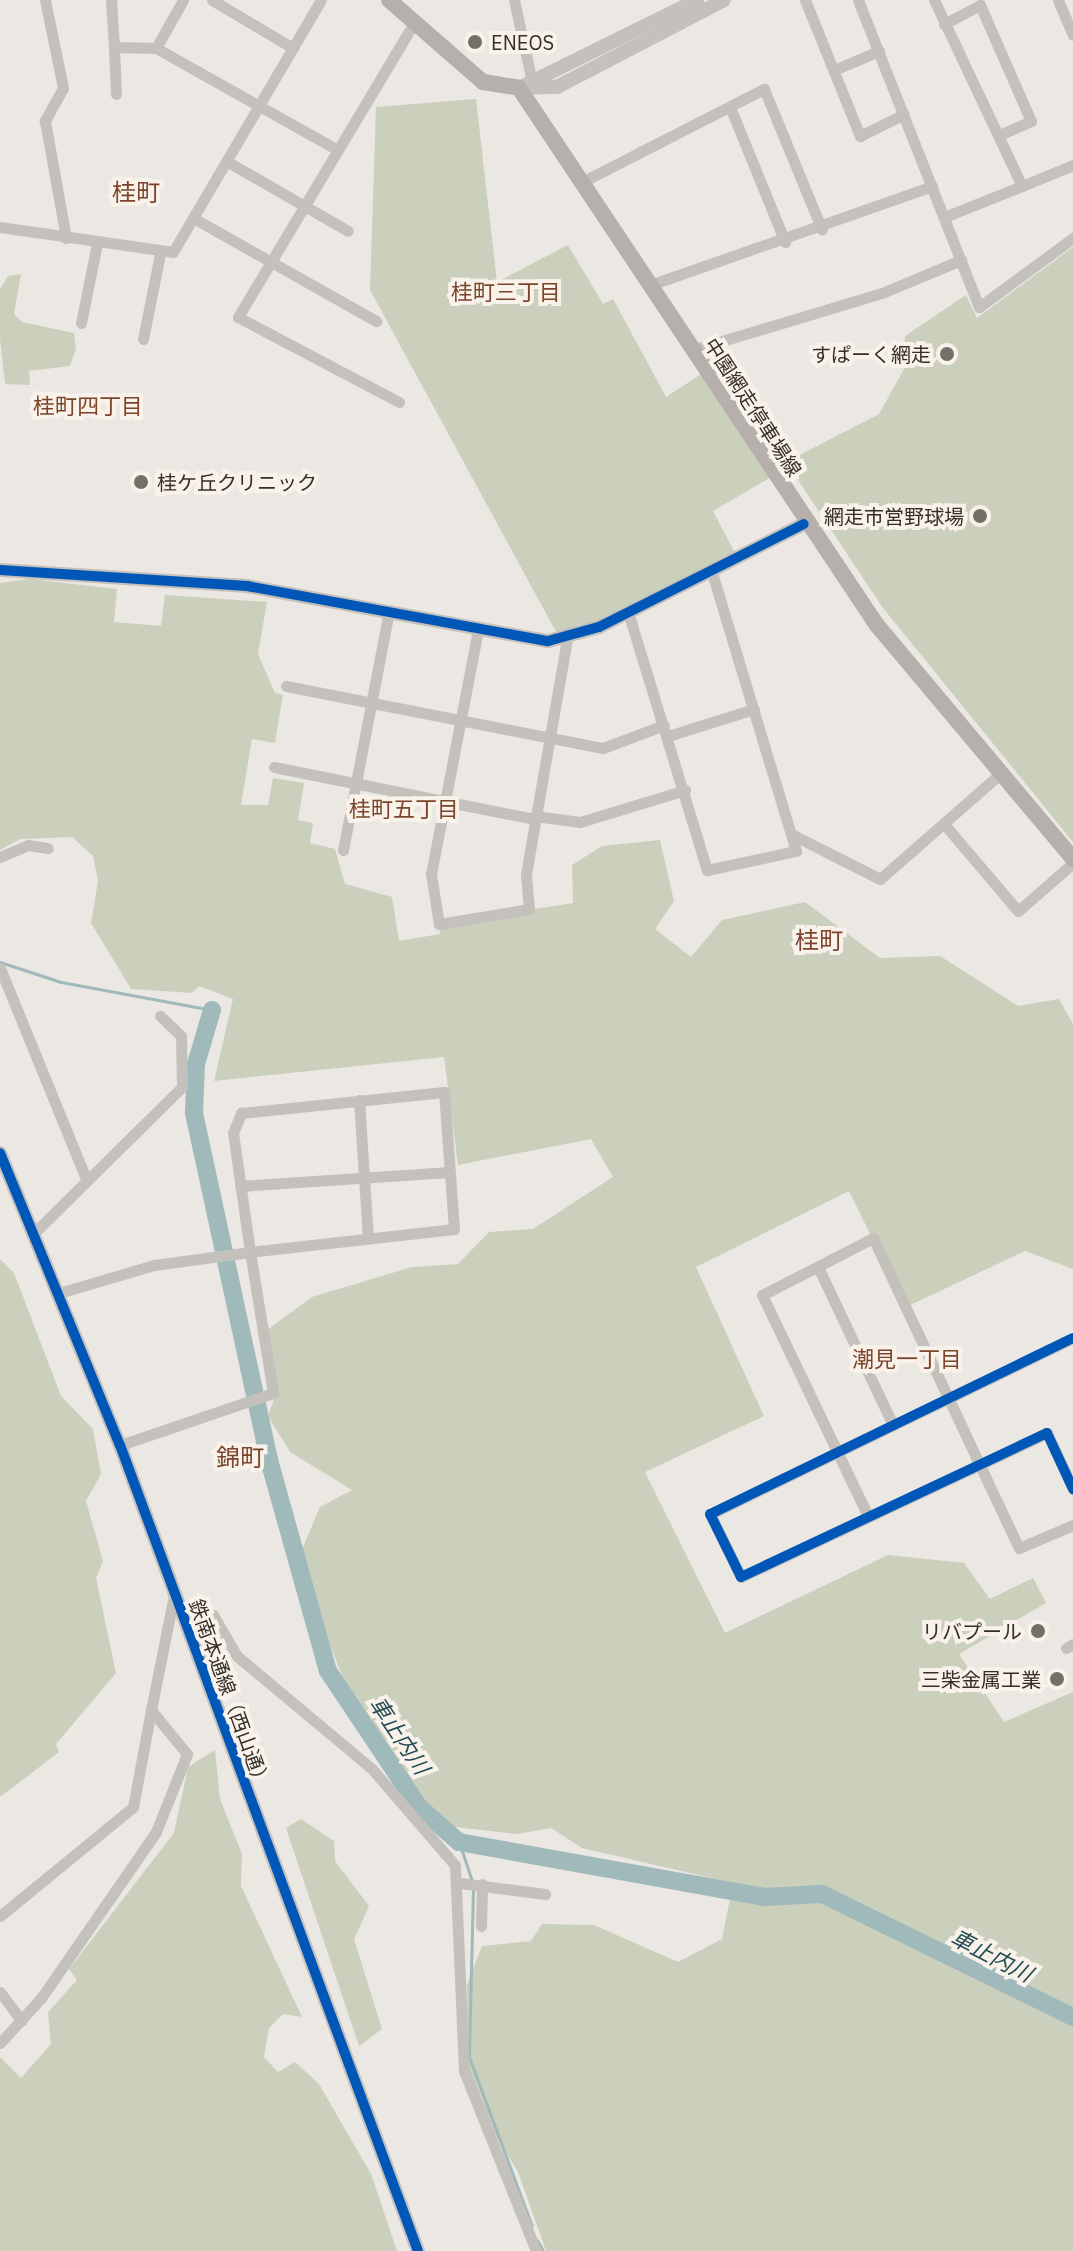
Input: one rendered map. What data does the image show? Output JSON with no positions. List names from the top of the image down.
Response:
{
  "streets": {
    "main road": ["中園網走停車場線"],
    "street": ["鉄南本通線（西山通）"]
  },
  "districts": [
    "桂町",
    "桂町三丁目",
    "桂町四丁目",
    "桂町五丁目",
    "桂町",
    "潮見一丁目",
    "錦町"
  ],
  "water": ["車止内川"],
  "places": [
    "ENEOS",
    "すぱーく網走",
    "桂ケ丘クリニック",
    "網走市営野球場",
    "リバプール",
    "三柴金属工業"
  ]
}
